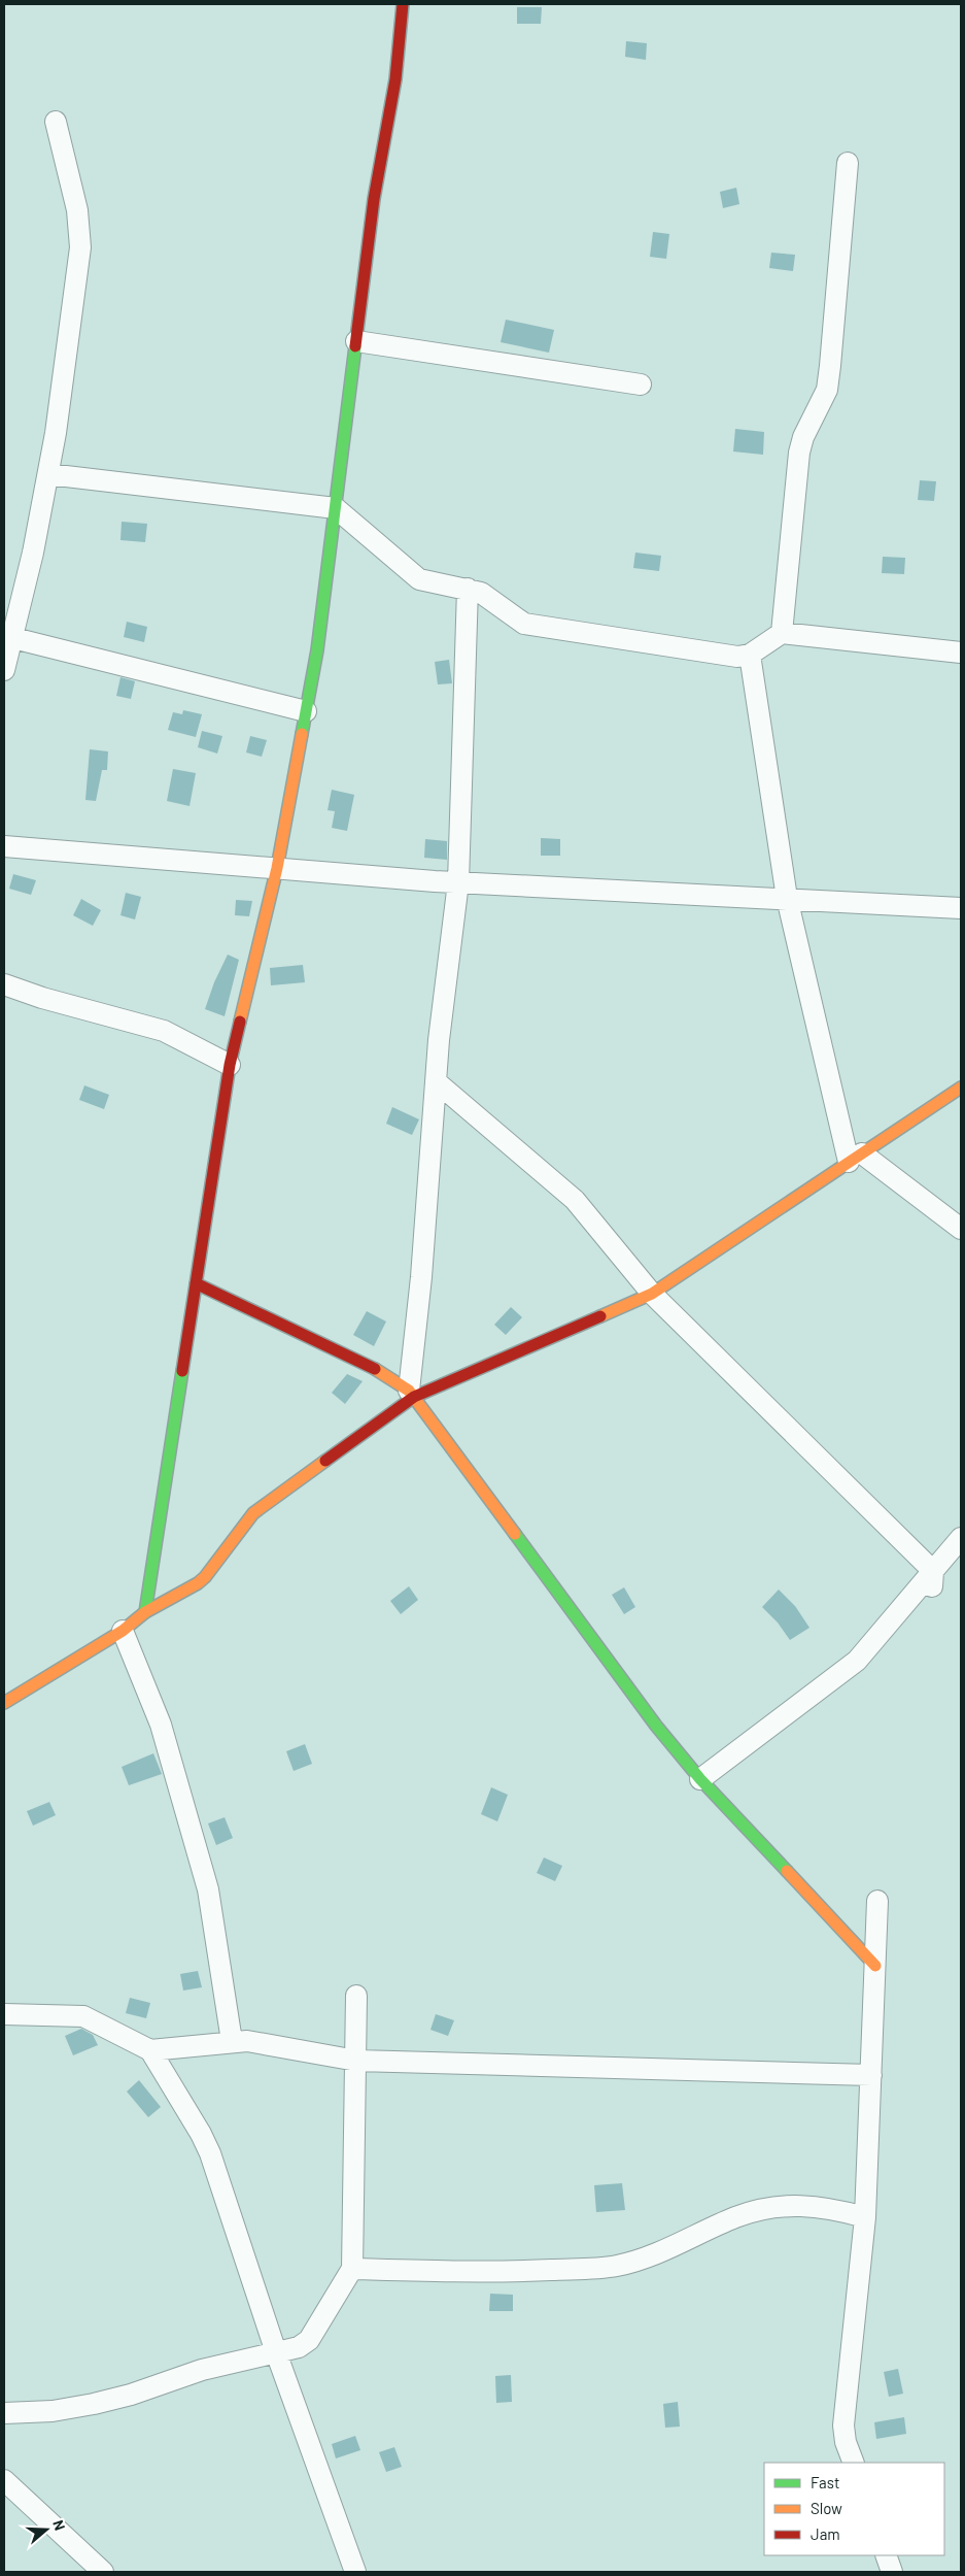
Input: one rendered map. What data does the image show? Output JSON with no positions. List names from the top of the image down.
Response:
{
  "legend": ["Fast", "Slow", "Jam"],
  "north": "right"
}
